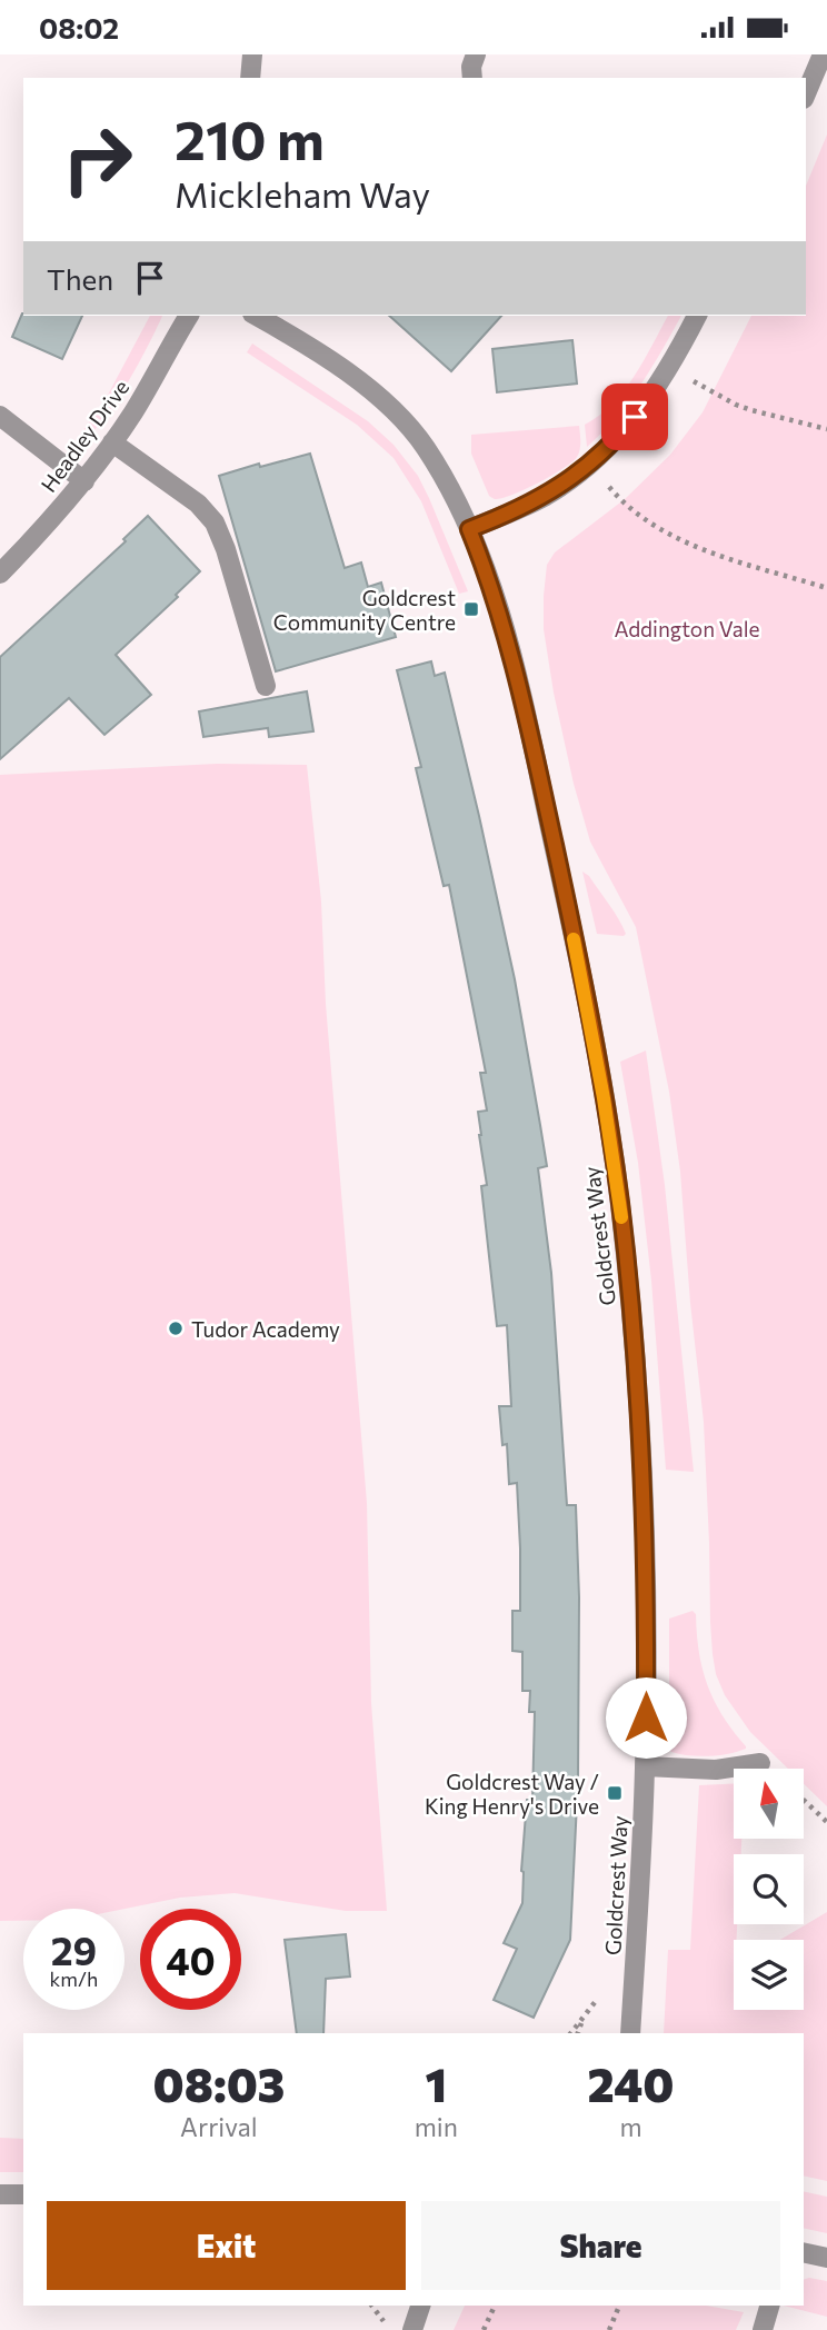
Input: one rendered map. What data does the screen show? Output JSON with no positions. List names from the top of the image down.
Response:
{
  "streets": {
    "street": ["Headley Drive", "Goldcrest Way"]
  },
  "parks": ["Addington Vale"],
  "places": {
    "transit": ["Goldcrest Community Centre", "Goldcrest Way / King Henry's Drive"],
    "other": ["Tudor Academy"]
  },
  "north": "top",
  "page": {
    "status": "08:02",
    "turn": ["210 m", "Mickleham Way"],
    "then": "Then",
    "speed": "29 km/h",
    "limit": "40",
    "eta": [
      "08:03",
      "Arrival",
      "1",
      "min",
      "240",
      "m"
    ],
    "buttons": ["Exit", "Share"]
  }
}
